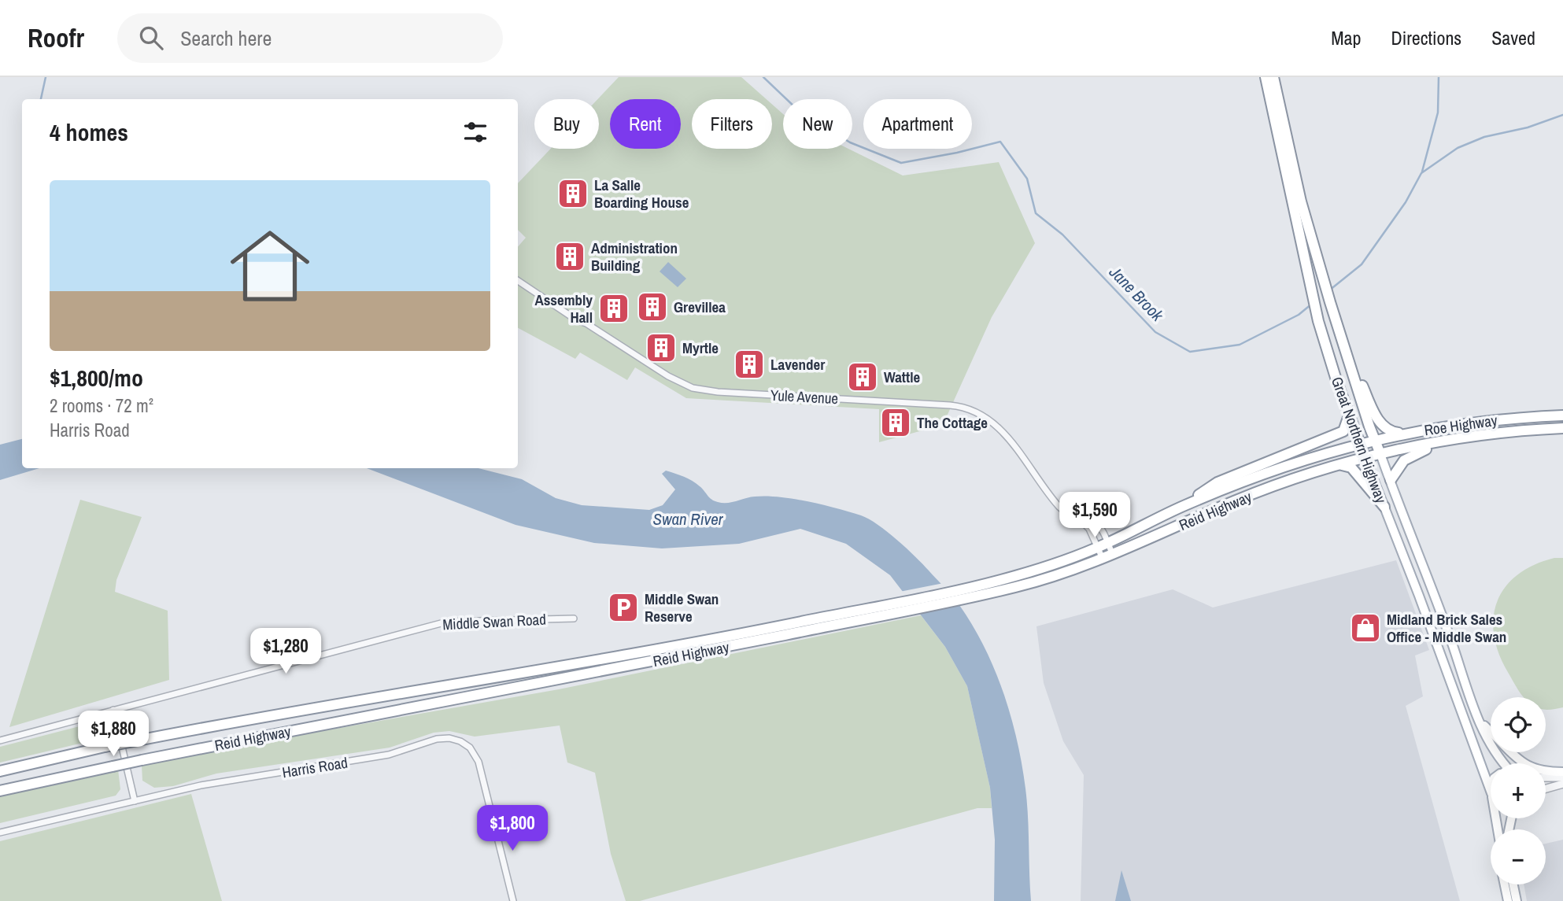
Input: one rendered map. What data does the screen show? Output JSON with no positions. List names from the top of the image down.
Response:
{
  "streets": {
    "highway": ["Roe Highway", "Great Northern Highway", "Reid Highway"],
    "street": ["Yule Avenue", "Middle Swan Road", "Harris Road"]
  },
  "crossings": [
    ["Yule Avenue", "Reid Highway"],
    ["Roe Highway", "Great Northern Highway"],
    ["Roe Highway", "Reid Highway"],
    ["Great Northern Highway", "Reid Highway"]
  ],
  "water": ["Jane Brook", "Swan River"],
  "places": {
    "building": [
      "La Salle Boarding House",
      "Administration Building",
      "Grevillea",
      "Assembly Hall",
      "Myrtle",
      "Lavender",
      "Wattle",
      "The Cottage"
    ],
    "parking": ["Middle Swan Reserve"],
    "shop": ["Midland Brick Sales Office - Middle Swan"]
  },
  "page": {
    "header": "Roofr",
    "search": "Search here",
    "nav": ["Map", "Directions", "Saved"],
    "chip": [
      "Buy",
      "Rent",
      "Filters",
      "New",
      "Apartment"
    ],
    "heading": "4 homes",
    "list": [
      {
        "name": "$1,800/mo",
        "note": "2 rooms · 72 m² · Harris Road"
      }
    ],
    "price": [
      "$1,590",
      "$1,280",
      "$1,880",
      "$1,800"
    ],
    "map_buttons": ["+", "−"]
  }
}
